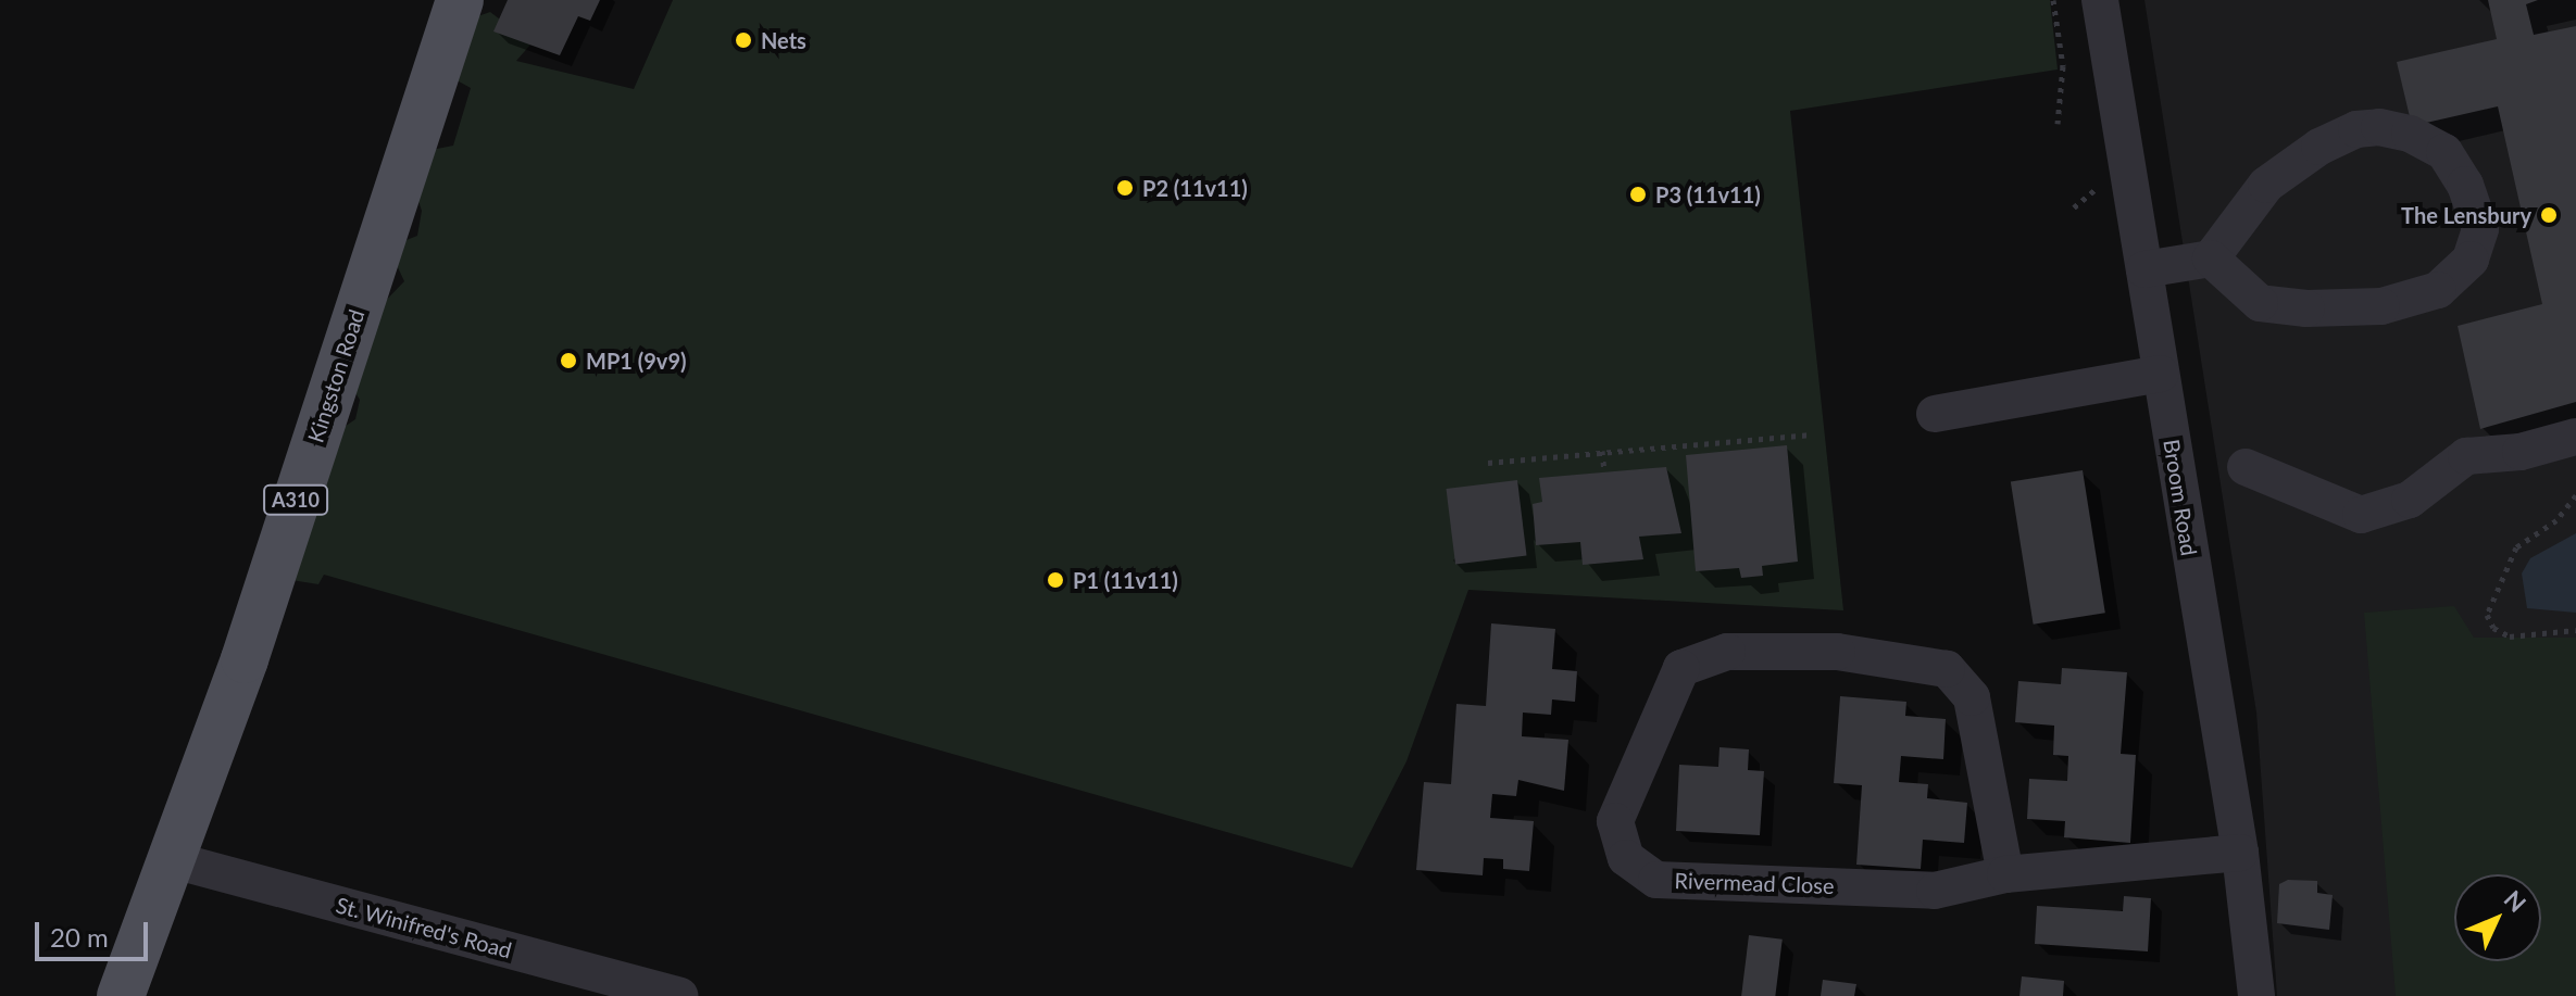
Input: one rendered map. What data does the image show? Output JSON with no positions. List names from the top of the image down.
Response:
{
  "streets": {
    "main road": ["Kingston Road", "A310"],
    "street": ["Broom Road", "Rivermead Close", "St. Winifred's Road"]
  },
  "crossings": [
    ["Kingston Road", "St. Winifred's Road"],
    ["Broom Road", "Rivermead Close"]
  ],
  "places": [
    "Nets",
    "P2 (11v11)",
    "P3 (11v11)",
    "The Lensbury",
    "MP1 (9v9)",
    "P1 (11v11)"
  ],
  "scale_bar": "20 m",
  "north": "top right"
}
